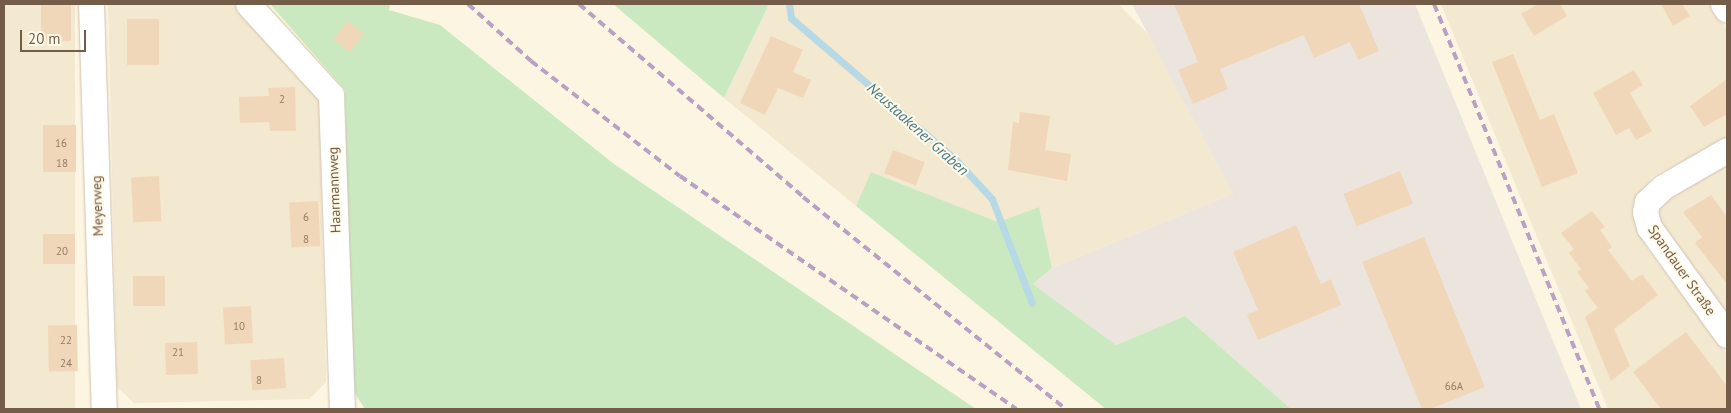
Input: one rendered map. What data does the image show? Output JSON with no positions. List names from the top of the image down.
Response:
{
  "streets": {
    "street": ["Haarmannweg", "Meyerweg", "Spandauer Straße"]
  },
  "water": ["Neustaakener Graben"],
  "house_numbers": [
    "2",
    "16",
    "18",
    "6",
    "8",
    "20",
    "10",
    "22",
    "21",
    "24",
    "8",
    "66A"
  ],
  "scale_bar": "20 m"
}
